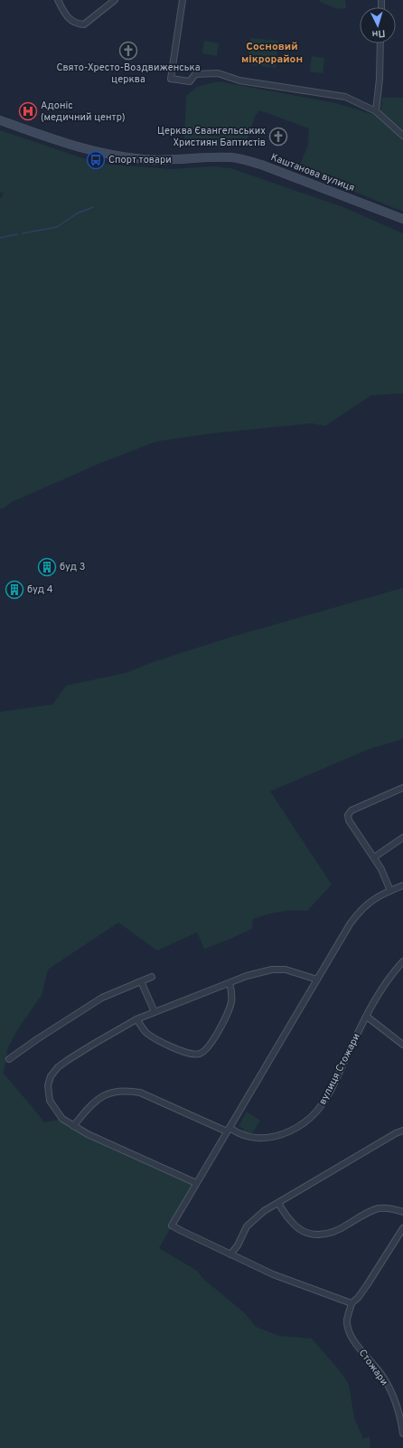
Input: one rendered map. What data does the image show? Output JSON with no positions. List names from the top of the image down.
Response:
{
  "streets": {
    "main road": ["Каштанова вулиця"],
    "street": ["вулиця Стожари", "Стожари"]
  },
  "districts": ["Сосновий мікрорайон"],
  "places": {
    "church": ["Свято-Хресто-Воздвиженська церква", "Церква Євангельських Християн Баптистів"],
    "hospital": ["Адоніс (медичний центр)"],
    "bus stop": ["Спорт товари"],
    "building": ["буд 3", "буд 4"]
  },
  "north": "bottom"
}
